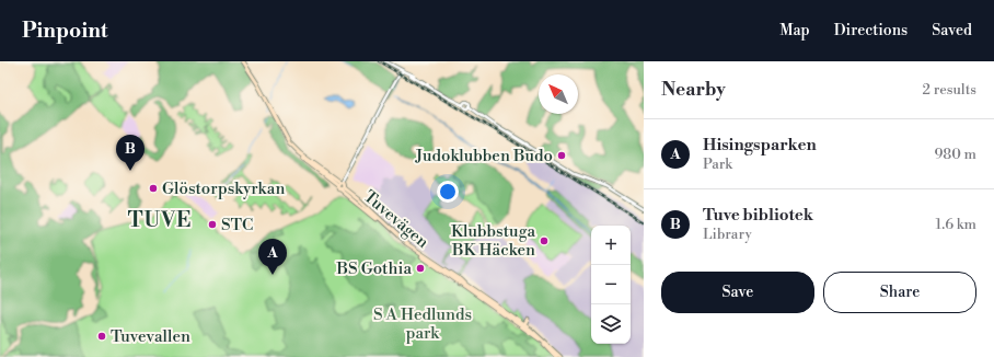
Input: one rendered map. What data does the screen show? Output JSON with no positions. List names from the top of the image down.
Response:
{
  "streets": {
    "main road": ["Tuvevägen"]
  },
  "districts": ["TUVE"],
  "parks": ["S A Hedlunds park"],
  "places": [
    "Judoklubben Budo",
    "Glöstorpskyrkan",
    "STC",
    "Klubbstuga BK Häcken",
    "BS Gothia",
    "Tuvevallen"
  ],
  "north": "top left",
  "page": {
    "header": "Pinpoint",
    "nav": ["Map", "Directions", "Saved"],
    "heading": ["Nearby", "2 results"],
    "list": [
      {
        "mark": "A",
        "name": "Hisingsparken",
        "note": "Park",
        "value": "980 m"
      },
      {
        "mark": "B",
        "name": "Tuve bibliotek",
        "note": "Library",
        "value": "1.6 km"
      }
    ],
    "pins": ["B", "A"],
    "map_buttons": ["+", "−"],
    "buttons": ["Save", "Share"]
  }
}
